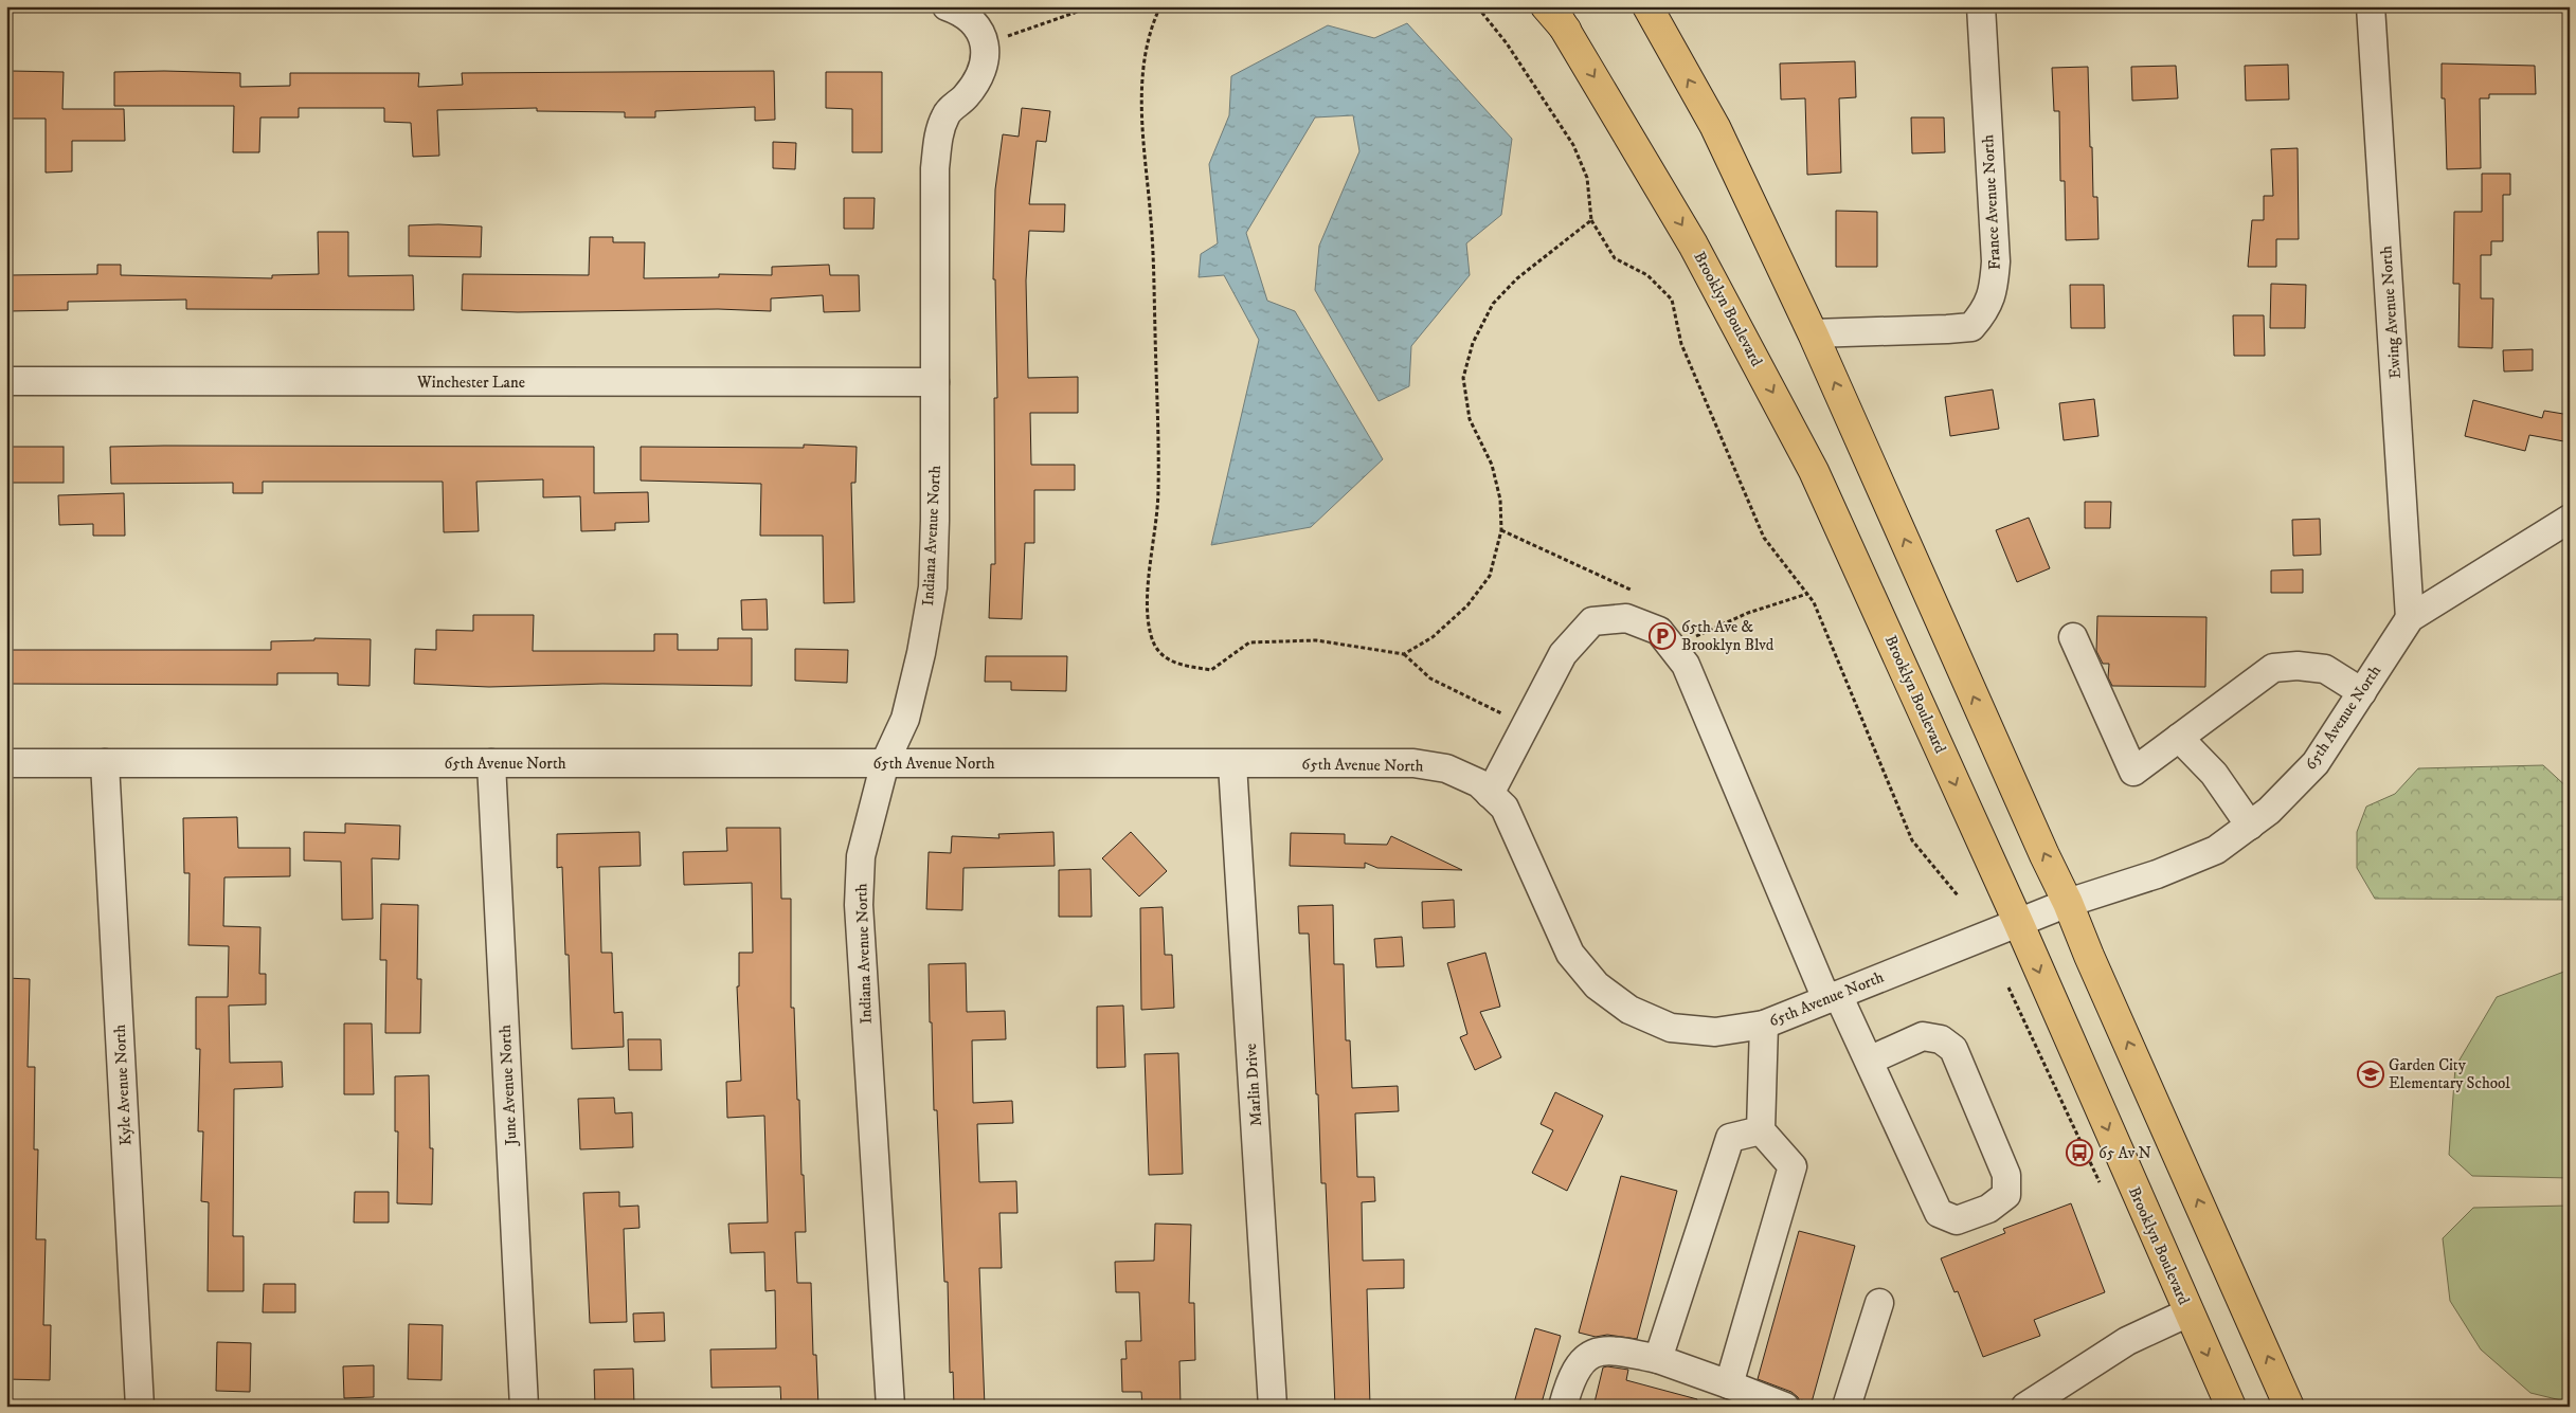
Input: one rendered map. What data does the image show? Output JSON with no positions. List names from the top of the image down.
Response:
{
  "streets": {
    "main road": ["Brooklyn Boulevard"],
    "street": [
      "France Avenue North",
      "Ewing Avenue North",
      "Winchester Lane",
      "Indiana Avenue North",
      "65th Avenue North",
      "Kyle Avenue North",
      "June Avenue North",
      "Marlin Drive"
    ]
  },
  "crossings": [
    ["Brooklyn Boulevard", "65th Avenue North"],
    ["Ewing Avenue North", "65th Avenue North"],
    ["Winchester Lane", "Indiana Avenue North"],
    ["Indiana Avenue North", "65th Avenue North"],
    ["65th Avenue North", "Kyle Avenue North"],
    ["65th Avenue North", "June Avenue North"],
    ["65th Avenue North", "Marlin Drive"]
  ],
  "places": {
    "parking": ["65th Ave & Brooklyn Blvd"],
    "school or university": ["Garden City Elementary School"],
    "bus stop": ["65 Av N"]
  }
}
